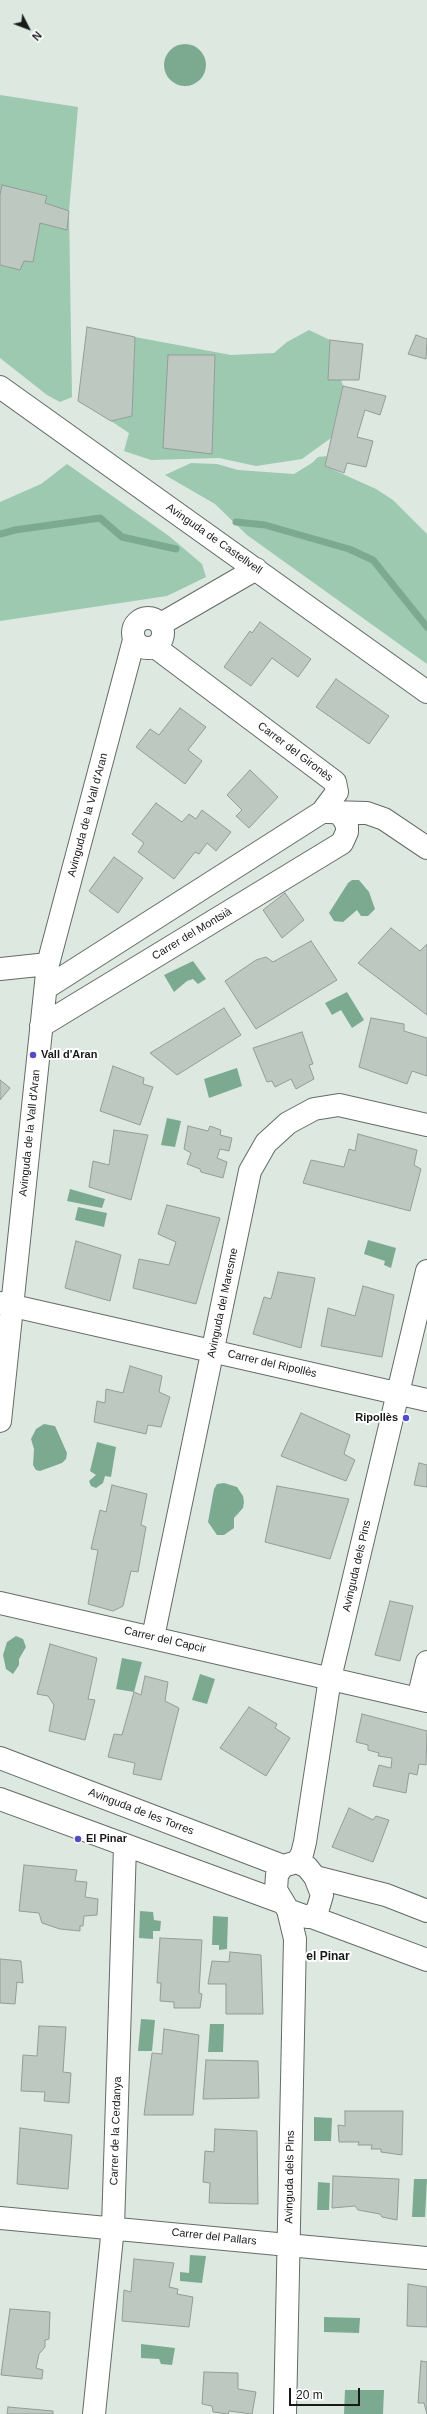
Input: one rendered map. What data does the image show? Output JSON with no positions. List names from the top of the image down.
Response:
{
  "streets": {
    "street": [
      "Avinguda de Castellvell",
      "Carrer del Gironès",
      "Avinguda de la Vall d'Aran",
      "Carrer del Montsià",
      "Avinguda del Maresme",
      "Carrer del Ripollès",
      "Avinguda dels Pins",
      "Carrer del Capcir",
      "Avinguda de les Torres",
      "Carrer de la Cerdanya",
      "Carrer del Pallars"
    ]
  },
  "crossings": [
    ["Avinguda de Castellvell", "Avinguda de la Vall d'Aran"],
    ["Carrer del Gironès", "Avinguda de la Vall d'Aran"],
    ["Carrer del Gironès", "Carrer del Montsià"],
    ["Avinguda de la Vall d'Aran", "Carrer del Montsià"],
    ["Avinguda de la Vall d'Aran", "Carrer del Ripollès"],
    ["Avinguda del Maresme", "Carrer del Ripollès"],
    ["Avinguda del Maresme", "Carrer del Capcir"],
    ["Carrer del Ripollès", "Avinguda dels Pins"],
    ["Avinguda dels Pins", "Carrer del Capcir"],
    ["Avinguda dels Pins", "Avinguda de les Torres"],
    ["Avinguda dels Pins", "Carrer del Pallars"],
    ["Carrer de la Cerdanya", "Carrer del Pallars"]
  ],
  "districts": ["el Pinar"],
  "places": ["Vall d'Aran", "Ripollès", "El Pinar"],
  "scale_bar": "20 m",
  "north": "bottom right"
}
